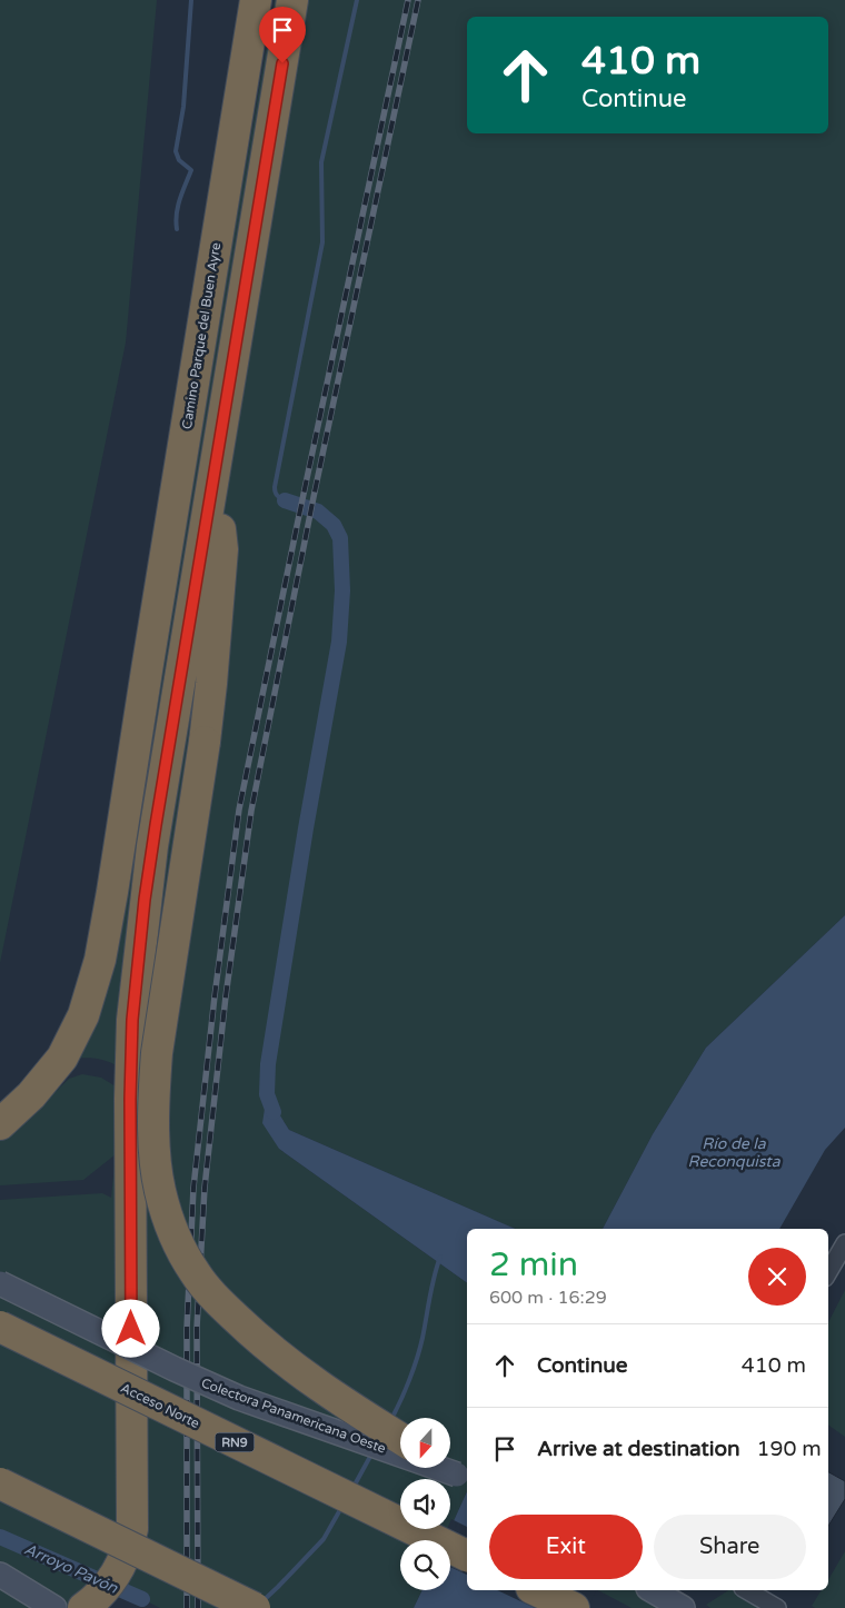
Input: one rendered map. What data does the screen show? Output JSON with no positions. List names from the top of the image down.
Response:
{
  "streets": {
    "highway": ["Camino Parque del Buen Ayre", "Acceso Norte", "RN9"],
    "main road": ["Colectora Panamericana Oeste"]
  },
  "water": ["Río de la Reconquista", "Arroyo Pavón"],
  "north": "bottom",
  "page": {
    "turn": ["410 m", "Continue"],
    "heading": ["2 min", "600 m · 16:29"],
    "list": [
      {
        "name": "Continue",
        "value": "410 m"
      },
      {
        "name": "Arrive at destination",
        "value": "190 m"
      }
    ],
    "buttons": ["Exit", "Share"]
  }
}
